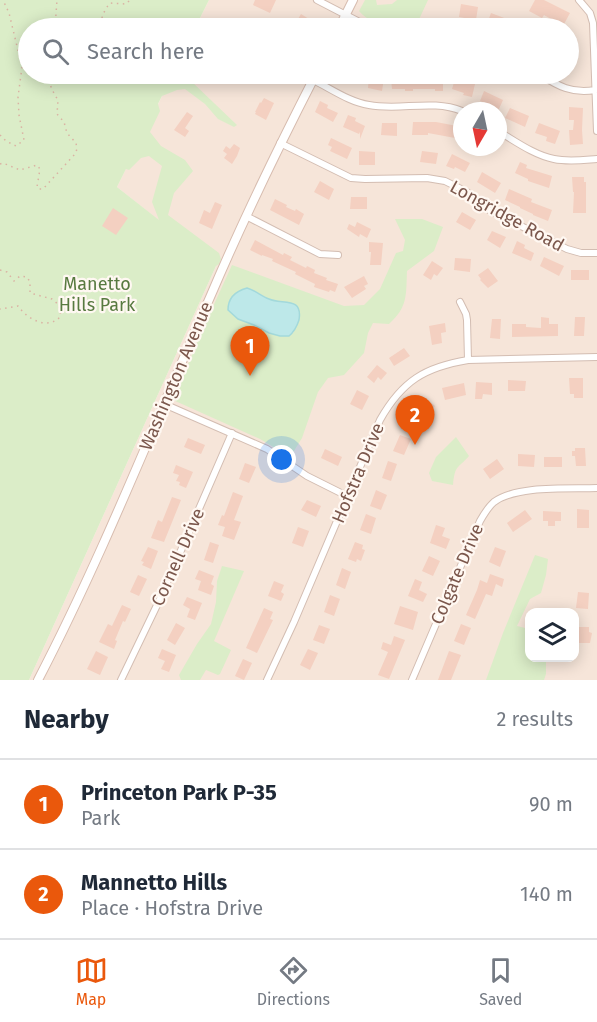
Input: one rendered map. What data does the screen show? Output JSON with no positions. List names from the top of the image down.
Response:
{
  "streets": {
    "main road": ["Washington Avenue"],
    "street": [
      "Longridge Road",
      "Hofstra Drive",
      "Cornell Drive",
      "Colgate Drive"
    ]
  },
  "crossings": [
    ["Longridge Road", "Washington Avenue"]
  ],
  "parks": ["Manetto Hills Park"],
  "north": "bottom",
  "page": {
    "search": "Search here",
    "pins": ["1", "2"],
    "heading": ["Nearby", "2 results"],
    "list": [
      {
        "mark": "1",
        "name": "Princeton Park P-35",
        "note": "Park",
        "value": "90 m"
      },
      {
        "mark": "2",
        "name": "Mannetto Hills",
        "note": "Place · Hofstra Drive",
        "value": "140 m"
      }
    ],
    "nav": ["Map", "Directions", "Saved"]
  }
}
